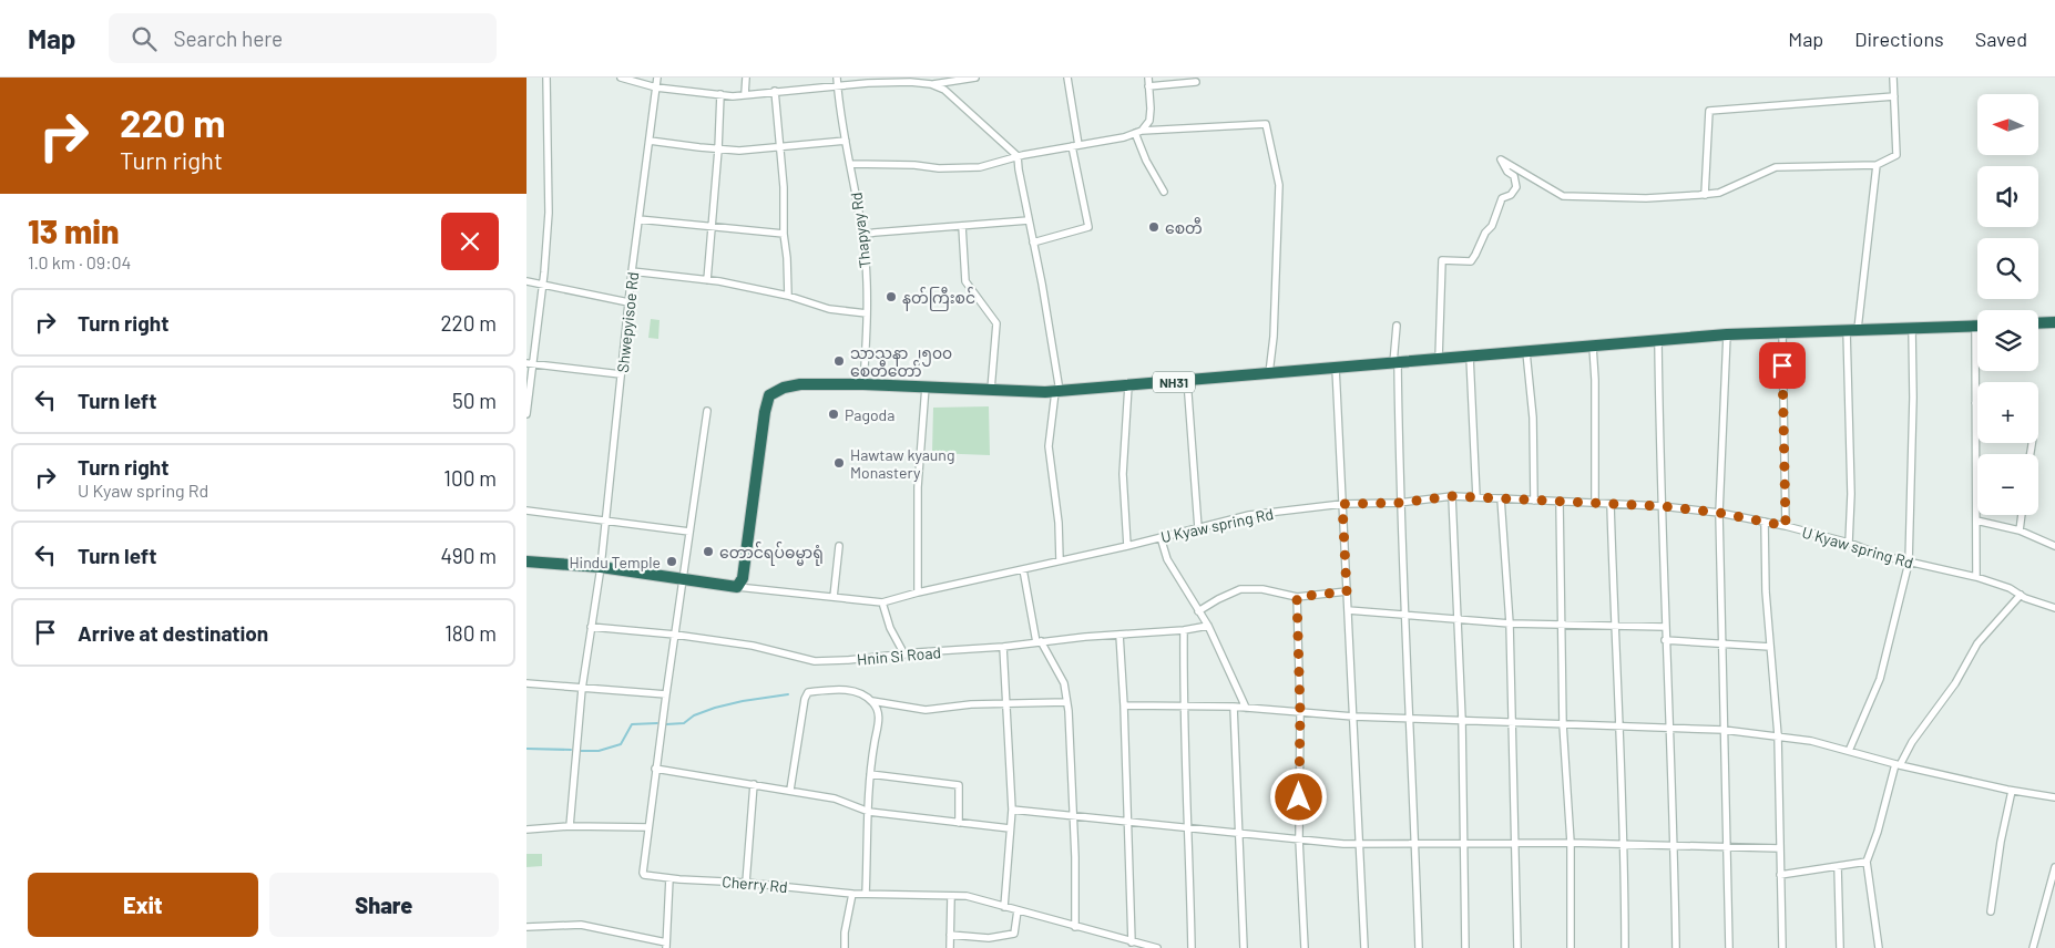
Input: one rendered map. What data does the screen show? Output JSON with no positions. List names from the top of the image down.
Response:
{
  "streets": {
    "highway": ["NH31"],
    "street": [
      "Thapyay Rd",
      "Shwepyisoe Rd",
      "U Kyaw spring Rd",
      "Hnin Si Road",
      "Cherry Rd"
    ]
  },
  "crossings": [
    ["Thapyay Rd", "NH31"],
    ["Shwepyisoe Rd", "Hnin Si Road"],
    ["NH31", "U Kyaw spring Rd"],
    ["Hnin Si Road", "Cherry Rd"]
  ],
  "places": [
    "စေတီ",
    "နတ်ကြီးစင်",
    "သာသနာ ၂၅၀၀ စေတီတော်",
    "Pagoda",
    "Hawtaw kyaung Monastery",
    "တောင်ရပ်ဓမ္မာရုံ",
    "Hindu Temple"
  ],
  "north": "left",
  "page": {
    "header": "Map",
    "search": "Search here",
    "nav": ["Map", "Directions", "Saved"],
    "turn": ["220 m", "Turn right"],
    "map_buttons": ["+", "−"],
    "heading": ["13 min", "1.0 km · 09:04"],
    "list": [
      {
        "name": "Turn right",
        "value": "220 m"
      },
      {
        "name": "Turn left",
        "value": "50 m"
      },
      {
        "name": "Turn right",
        "note": "U Kyaw spring Rd",
        "value": "100 m"
      },
      {
        "name": "Turn left",
        "value": "490 m"
      },
      {
        "name": "Arrive at destination",
        "value": "180 m"
      }
    ],
    "buttons": ["Exit", "Share"]
  }
}
